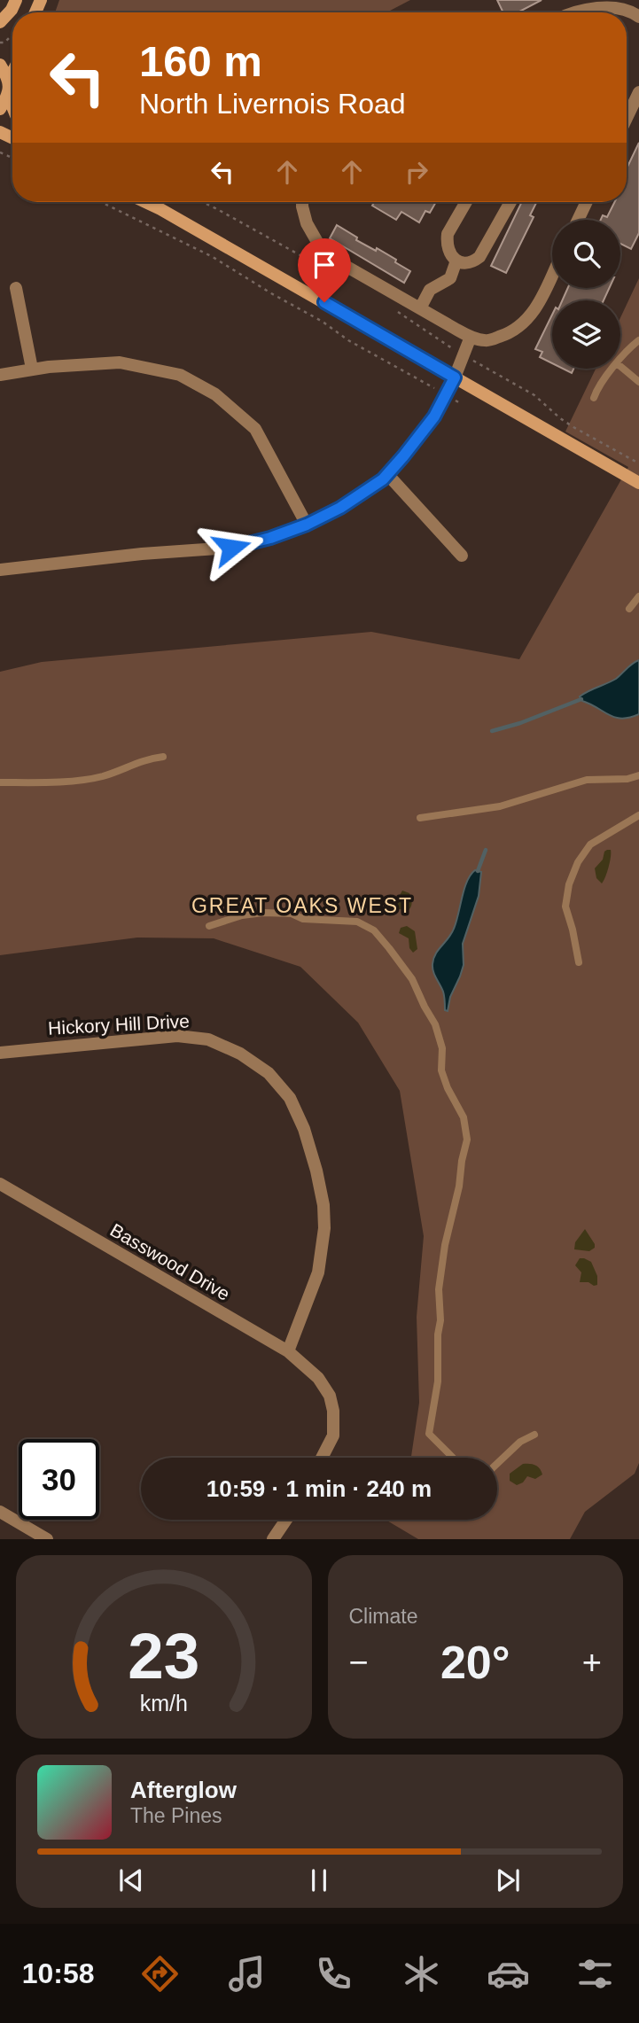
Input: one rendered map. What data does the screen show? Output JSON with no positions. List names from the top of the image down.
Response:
{
  "streets": {
    "street": ["Hickory Hill Drive", "Basswood Drive"]
  },
  "crossings": [
    ["Hickory Hill Drive", "Basswood Drive"]
  ],
  "districts": ["GREAT OAKS WEST"],
  "page": {
    "turn": ["160 m", "North Livernois Road"],
    "limit": "30",
    "trip": "10:59 · 1 min · 240 m",
    "tile": "Climate",
    "heat": ["−", "20°", "+"],
    "song": ["Afterglow", "The Pines"],
    "tabs": "10:58",
    "gauge": ["23", "km/h"]
  }
}
